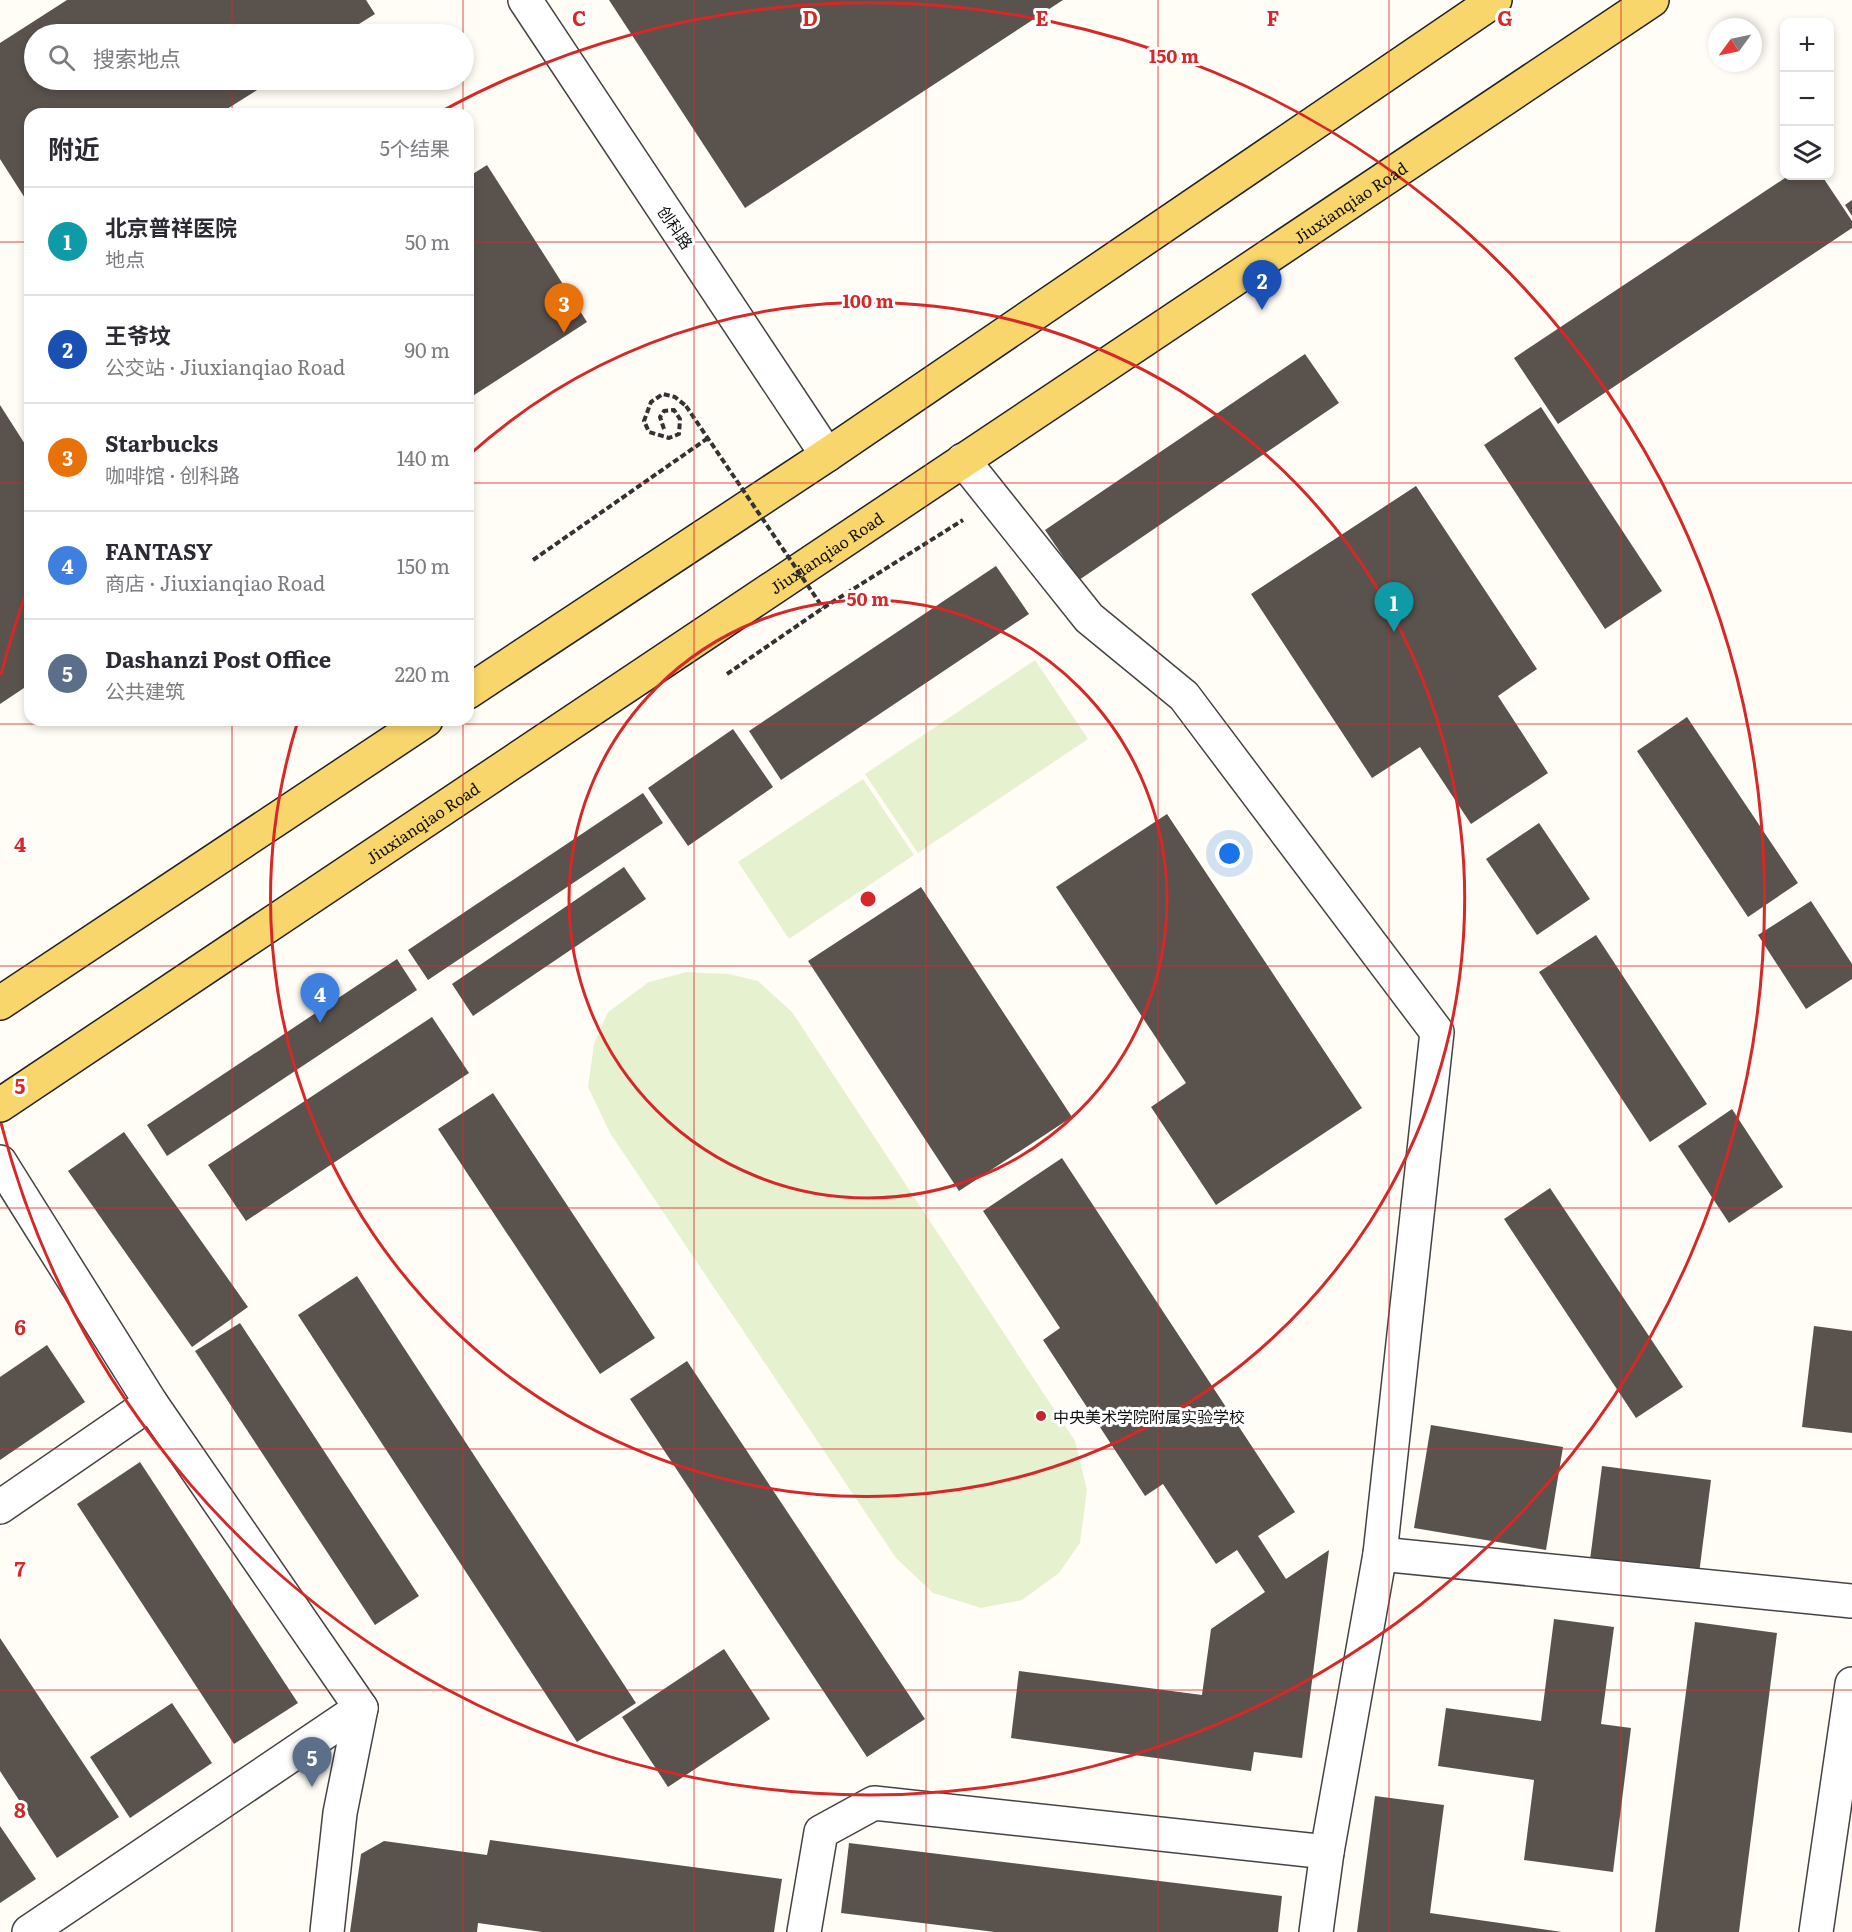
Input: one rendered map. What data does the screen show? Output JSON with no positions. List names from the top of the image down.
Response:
{
  "streets": {
    "main road": ["Jiuxianqiao Road"],
    "street": ["创科路"]
  },
  "places": ["中央美术学院附属实验学校"],
  "north": "bottom left",
  "page": {
    "map_buttons": ["+", "−"],
    "search": "搜索地点",
    "heading": ["附近", "5个结果"],
    "list": [
      {
        "mark": "1",
        "name": "北京普祥医院",
        "note": "地点",
        "value": "50 m"
      },
      {
        "mark": "2",
        "name": "王爷坟",
        "note": "公交站 · Jiuxianqiao Road",
        "value": "90 m"
      },
      {
        "mark": "3",
        "name": "Starbucks",
        "note": "咖啡馆 · 创科路",
        "value": "140 m"
      },
      {
        "mark": "4",
        "name": "FANTASY",
        "note": "商店 · Jiuxianqiao Road",
        "value": "150 m"
      },
      {
        "mark": "5",
        "name": "Dashanzi Post Office",
        "note": "公共建筑",
        "value": "220 m"
      }
    ],
    "pins": [
      "2",
      "3",
      "1",
      "4",
      "5"
    ]
  },
  "grid": {
    "columns": [
      "C",
      "D",
      "E",
      "F",
      "G"
    ],
    "rows": [
      "4",
      "5",
      "6",
      "7",
      "8"
    ]
  },
  "rings": ["150 m", "100 m", "50 m"]
}
